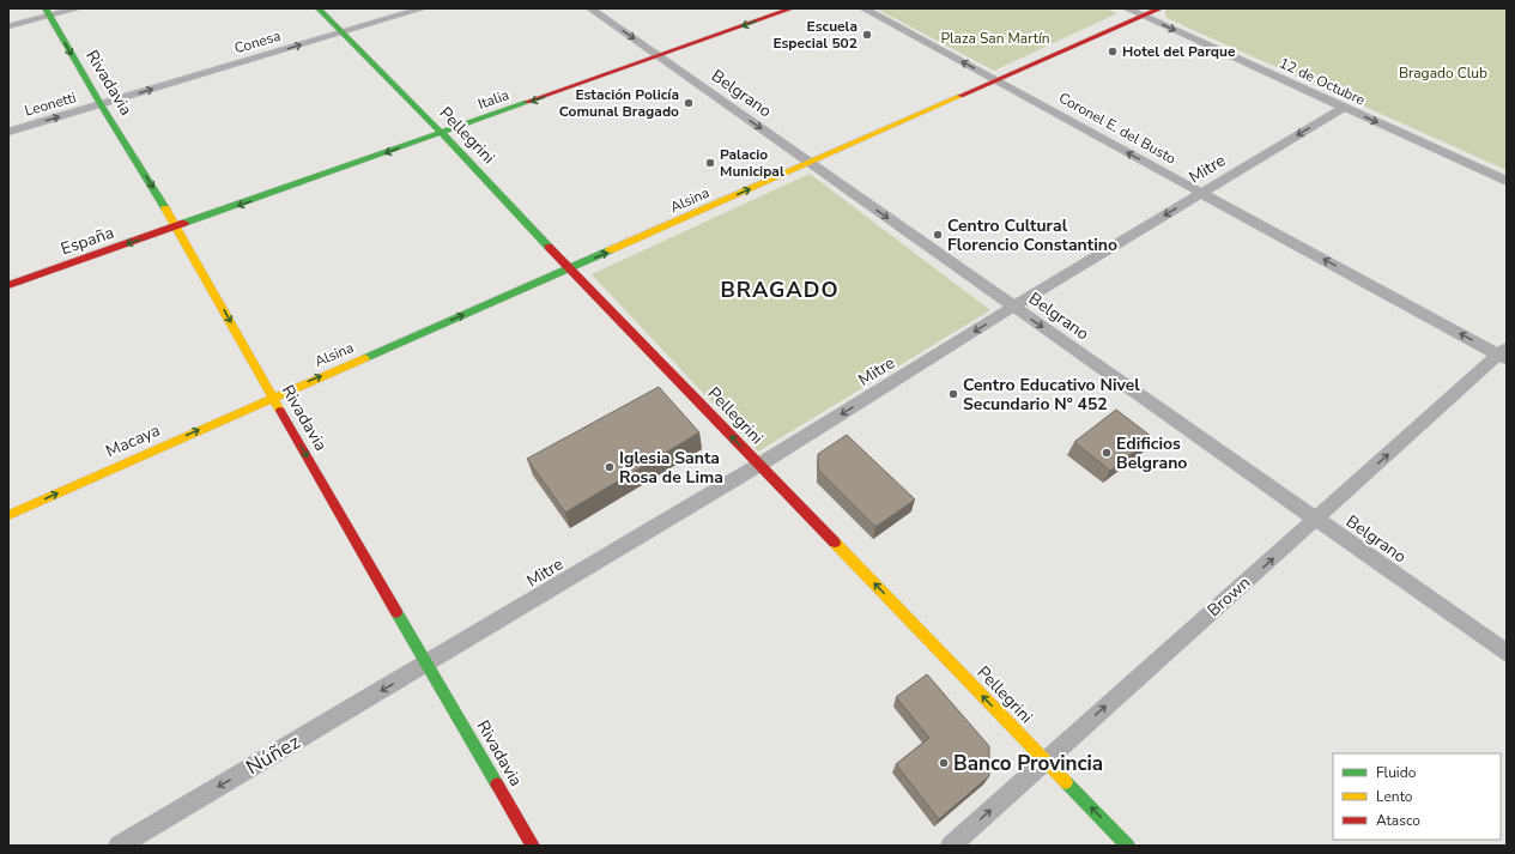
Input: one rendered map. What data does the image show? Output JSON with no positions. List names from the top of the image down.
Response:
{
  "streets": {
    "main road": [
      "Rivadavia",
      "Italia",
      "Pellegrini",
      "Alsina",
      "España",
      "Macaya"
    ],
    "street": [
      "Conesa",
      "12 de Octubre",
      "Belgrano",
      "Leonetti",
      "Coronel E. del Busto",
      "Mitre",
      "Brown",
      "Núñez"
    ]
  },
  "crossings": [
    ["Conesa", "Rivadavia"],
    ["Conesa", "Leonetti"],
    ["Conesa", "Pellegrini"],
    ["12 de Octubre", "Mitre"],
    ["12 de Octubre", "Alsina"],
    ["Rivadavia", "Italia"],
    ["Rivadavia", "Leonetti"],
    ["Rivadavia", "Mitre"],
    ["Rivadavia", "Alsina"],
    ["Rivadavia", "España"],
    ["Rivadavia", "Macaya"],
    ["Rivadavia", "Núñez"],
    ["Belgrano", "Italia"],
    ["Belgrano", "Mitre"],
    ["Belgrano", "Alsina"],
    ["Belgrano", "Brown"],
    ["Italia", "Pellegrini"],
    ["Italia", "España"],
    ["Coronel E. del Busto", "Mitre"],
    ["Coronel E. del Busto", "Alsina"],
    ["Coronel E. del Busto", "Brown"],
    ["Pellegrini", "Mitre"],
    ["Pellegrini", "Alsina"],
    ["Pellegrini", "Brown"],
    ["Mitre", "Núñez"],
    ["Alsina", "Macaya"]
  ],
  "one_way": [
    "Conesa",
    "12 de Octubre",
    "Rivadavia",
    "Belgrano",
    "Italia",
    "Coronel E. del Busto",
    "Pellegrini",
    "Mitre",
    "Alsina",
    "España",
    "Macaya",
    "Brown",
    "Núñez"
  ],
  "districts": ["BRAGADO"],
  "parks": ["Plaza San Martín", "Bragado Club"],
  "places": [
    "Escuela Especial 502",
    "Hotel del Parque",
    "Estación Policía Comunal Bragado",
    "Palacio Municipal",
    "Centro Cultural Florencio Constantino",
    "Centro Educativo Nivel Secundario Nº 452",
    "Edificios Belgrano",
    "Iglesia Santa Rosa de Lima",
    "Banco Provincia"
  ],
  "legend": ["Fluido", "Lento", "Atasco"]
}
